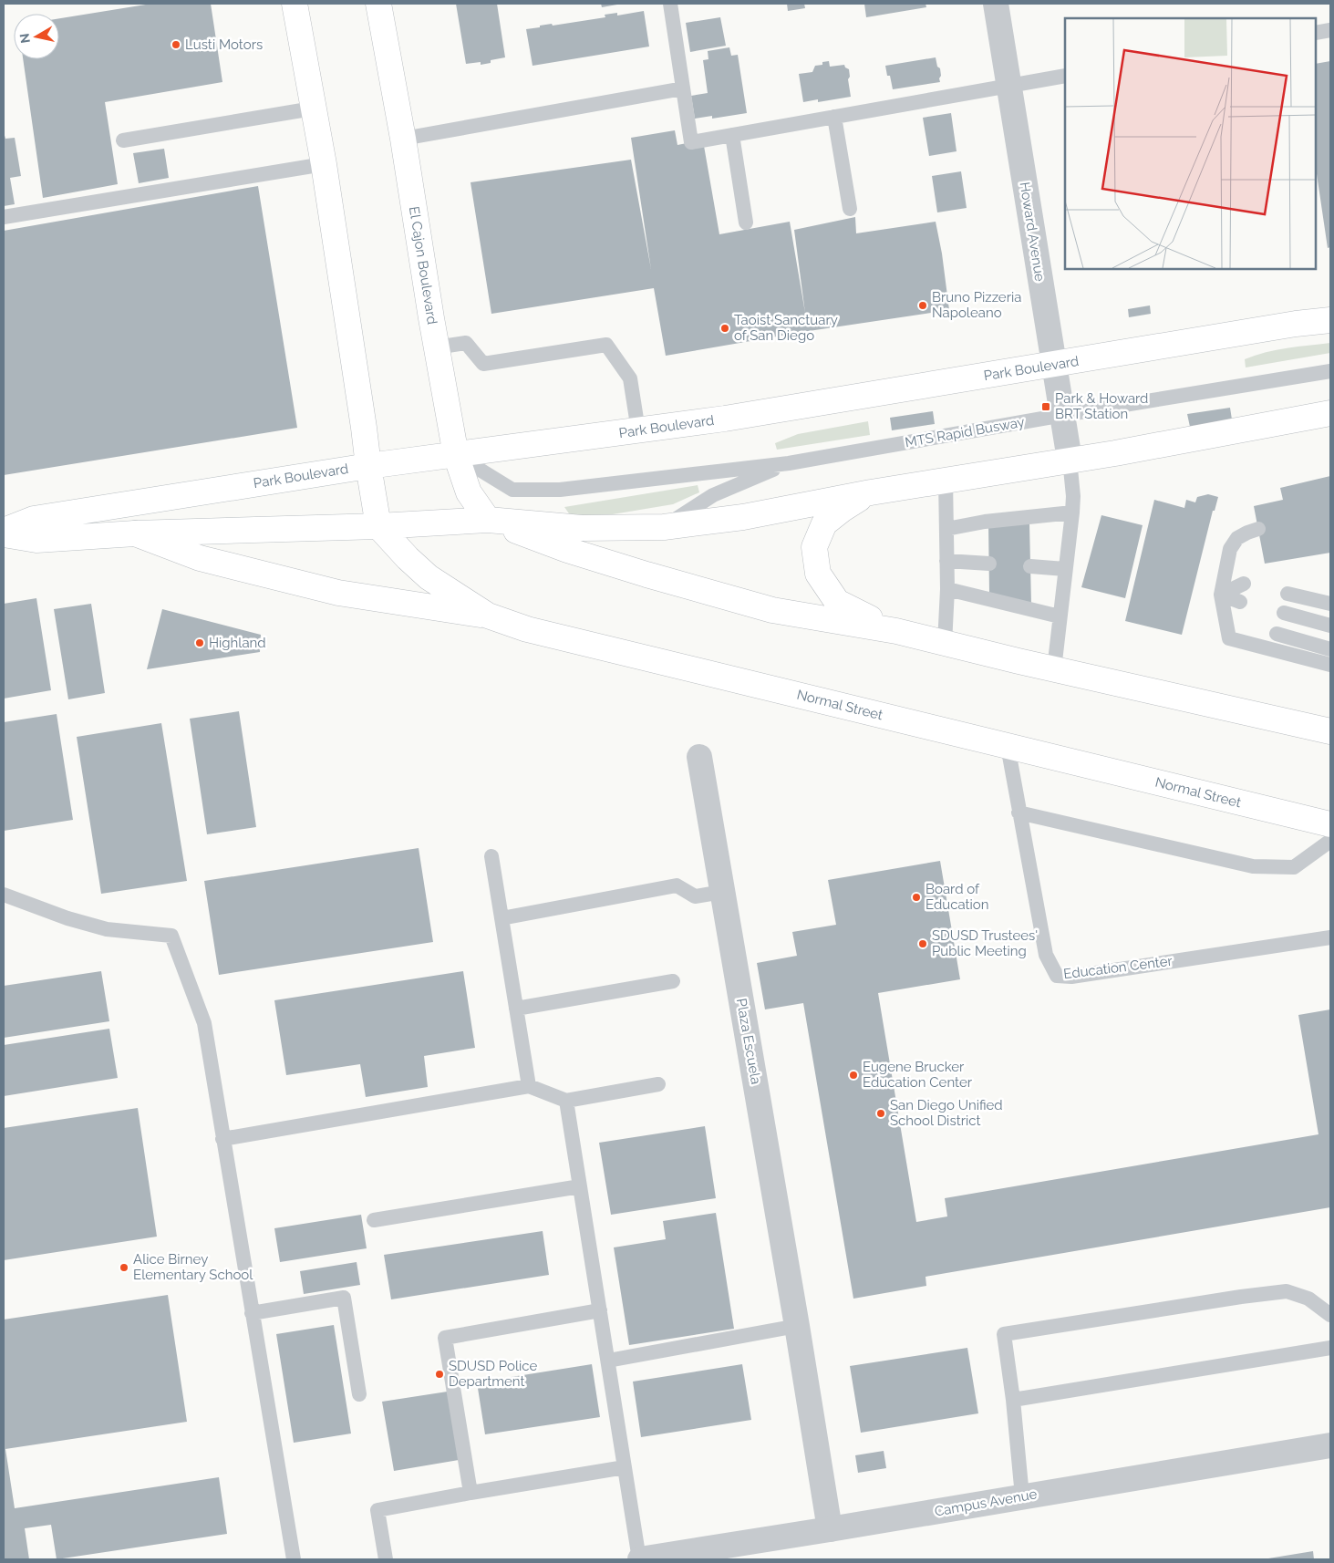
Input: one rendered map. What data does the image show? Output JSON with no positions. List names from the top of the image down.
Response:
{
  "streets": {
    "main road": ["El Cajon Boulevard", "Park Boulevard", "Normal Street"],
    "street": ["Howard Avenue", "Plaza Escuela", "Campus Avenue"],
    "lane": ["MTS Rapid Busway", "Education Center"]
  },
  "crossings": [
    ["Howard Avenue", "Park Boulevard"],
    ["Howard Avenue", "MTS Rapid Busway"],
    ["El Cajon Boulevard", "Park Boulevard"],
    ["El Cajon Boulevard", "MTS Rapid Busway"],
    ["Park Boulevard", "MTS Rapid Busway"],
    ["Normal Street", "Education Center"],
    ["Plaza Escuela", "Campus Avenue"]
  ],
  "places": {
    "other": [
      "Lusti Motors",
      "Bruno Pizzeria Napoleano",
      "Taoist Sanctuary of San Diego",
      "Highland",
      "Board of Education",
      "SDUSD Trustees' Public Meeting",
      "Eugene Brucker Education Center",
      "San Diego Unified School District",
      "Alice Birney Elementary School",
      "SDUSD Police Department"
    ],
    "transit": ["Park & Howard BRT Station"]
  },
  "north": "left"
}
